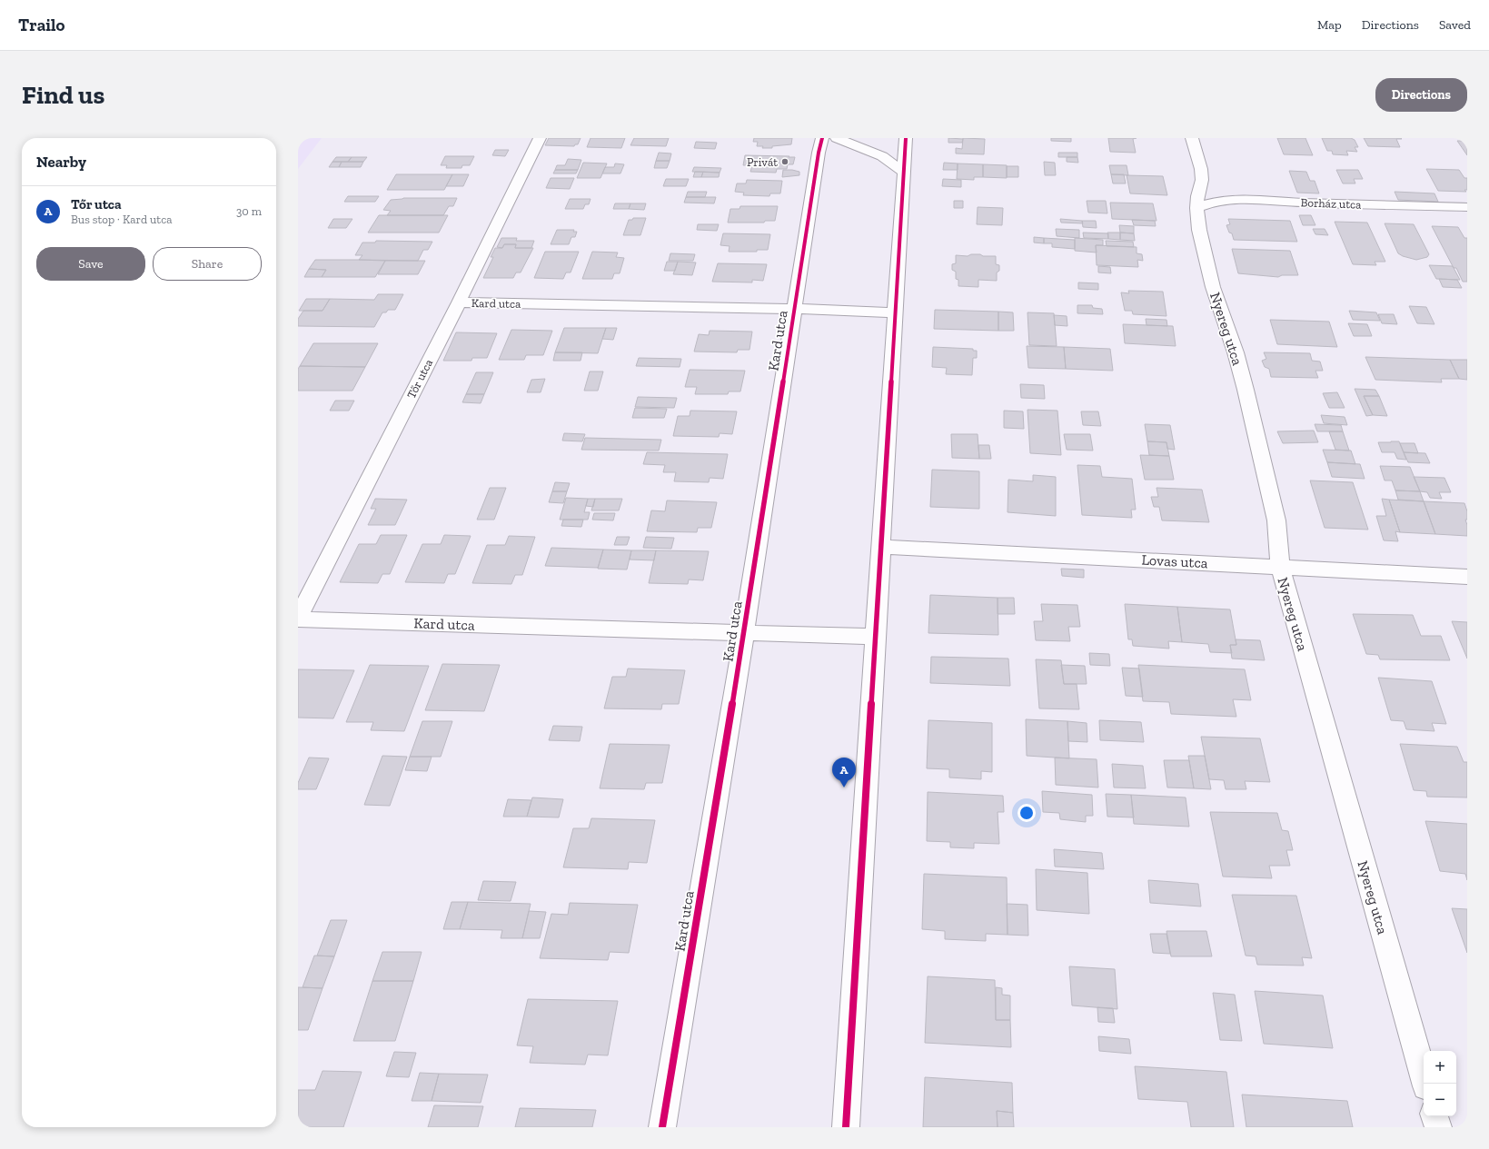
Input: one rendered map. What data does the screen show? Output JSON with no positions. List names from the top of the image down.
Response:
{
  "streets": {
    "street": [
      "Borház utca",
      "Kard utca",
      "Nyereg utca",
      "Tőr utca",
      "Lovas utca"
    ]
  },
  "crossings": [
    ["Borház utca", "Nyereg utca"],
    ["Kard utca", "Tőr utca"],
    ["Nyereg utca", "Lovas utca"]
  ],
  "places": ["Privát"],
  "page": {
    "header": "Trailo",
    "nav": ["Map", "Directions", "Saved"],
    "buttons": [
      "Directions",
      ["Save", "Share"]
    ],
    "title": "Find us",
    "heading": "Nearby",
    "list": [
      {
        "mark": "A",
        "name": "Tőr utca",
        "note": "Bus stop · Kard utca",
        "value": "30 m"
      }
    ],
    "pins": "A",
    "map_buttons": ["+", "−"]
  }
}
